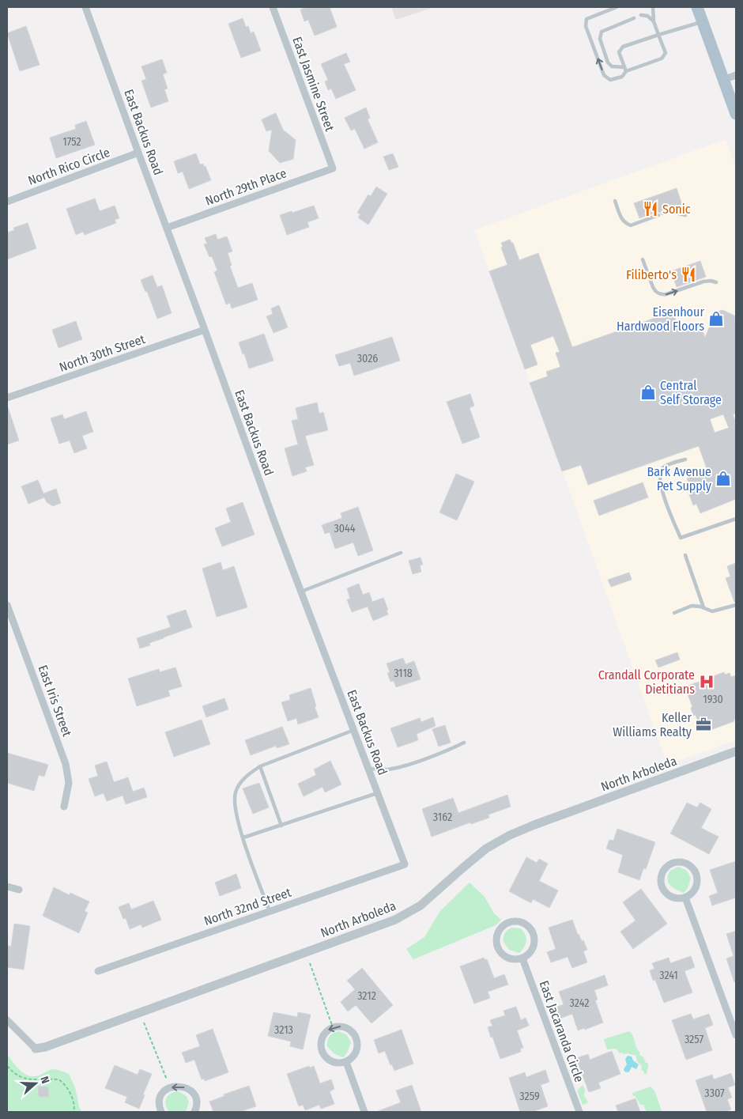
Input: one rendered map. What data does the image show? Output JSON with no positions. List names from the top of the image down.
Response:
{
  "streets": {
    "street": [
      "East Jasmine Street",
      "East Backus Road",
      "North Rico Circle",
      "North 29th Place",
      "North 30th Street",
      "East Iris Street",
      "North Arboleda",
      "North 32nd Street",
      "East Jacaranda Circle"
    ]
  },
  "crossings": [
    ["East Jasmine Street", "North 29th Place"],
    ["East Backus Road", "North Rico Circle"],
    ["East Backus Road", "North 29th Place"],
    ["East Backus Road", "North 30th Street"],
    ["East Backus Road", "North 32nd Street"]
  ],
  "places": {
    "restaurant": ["Sonic", "Filiberto's"],
    "shop": ["Eisenhour Hardwood Floors", "Central Self Storage", "Bark Avenue Pet Supply"],
    "hospital": ["Crandall Corporate Dietitians"],
    "office": ["Keller Williams Realty"]
  },
  "house_numbers": [
    "1752",
    "3026",
    "3044",
    "3118",
    "1930",
    "3162",
    "3241",
    "3212",
    "3242",
    "3213",
    "3257",
    "3307",
    "3259"
  ],
  "north": "right"
}
